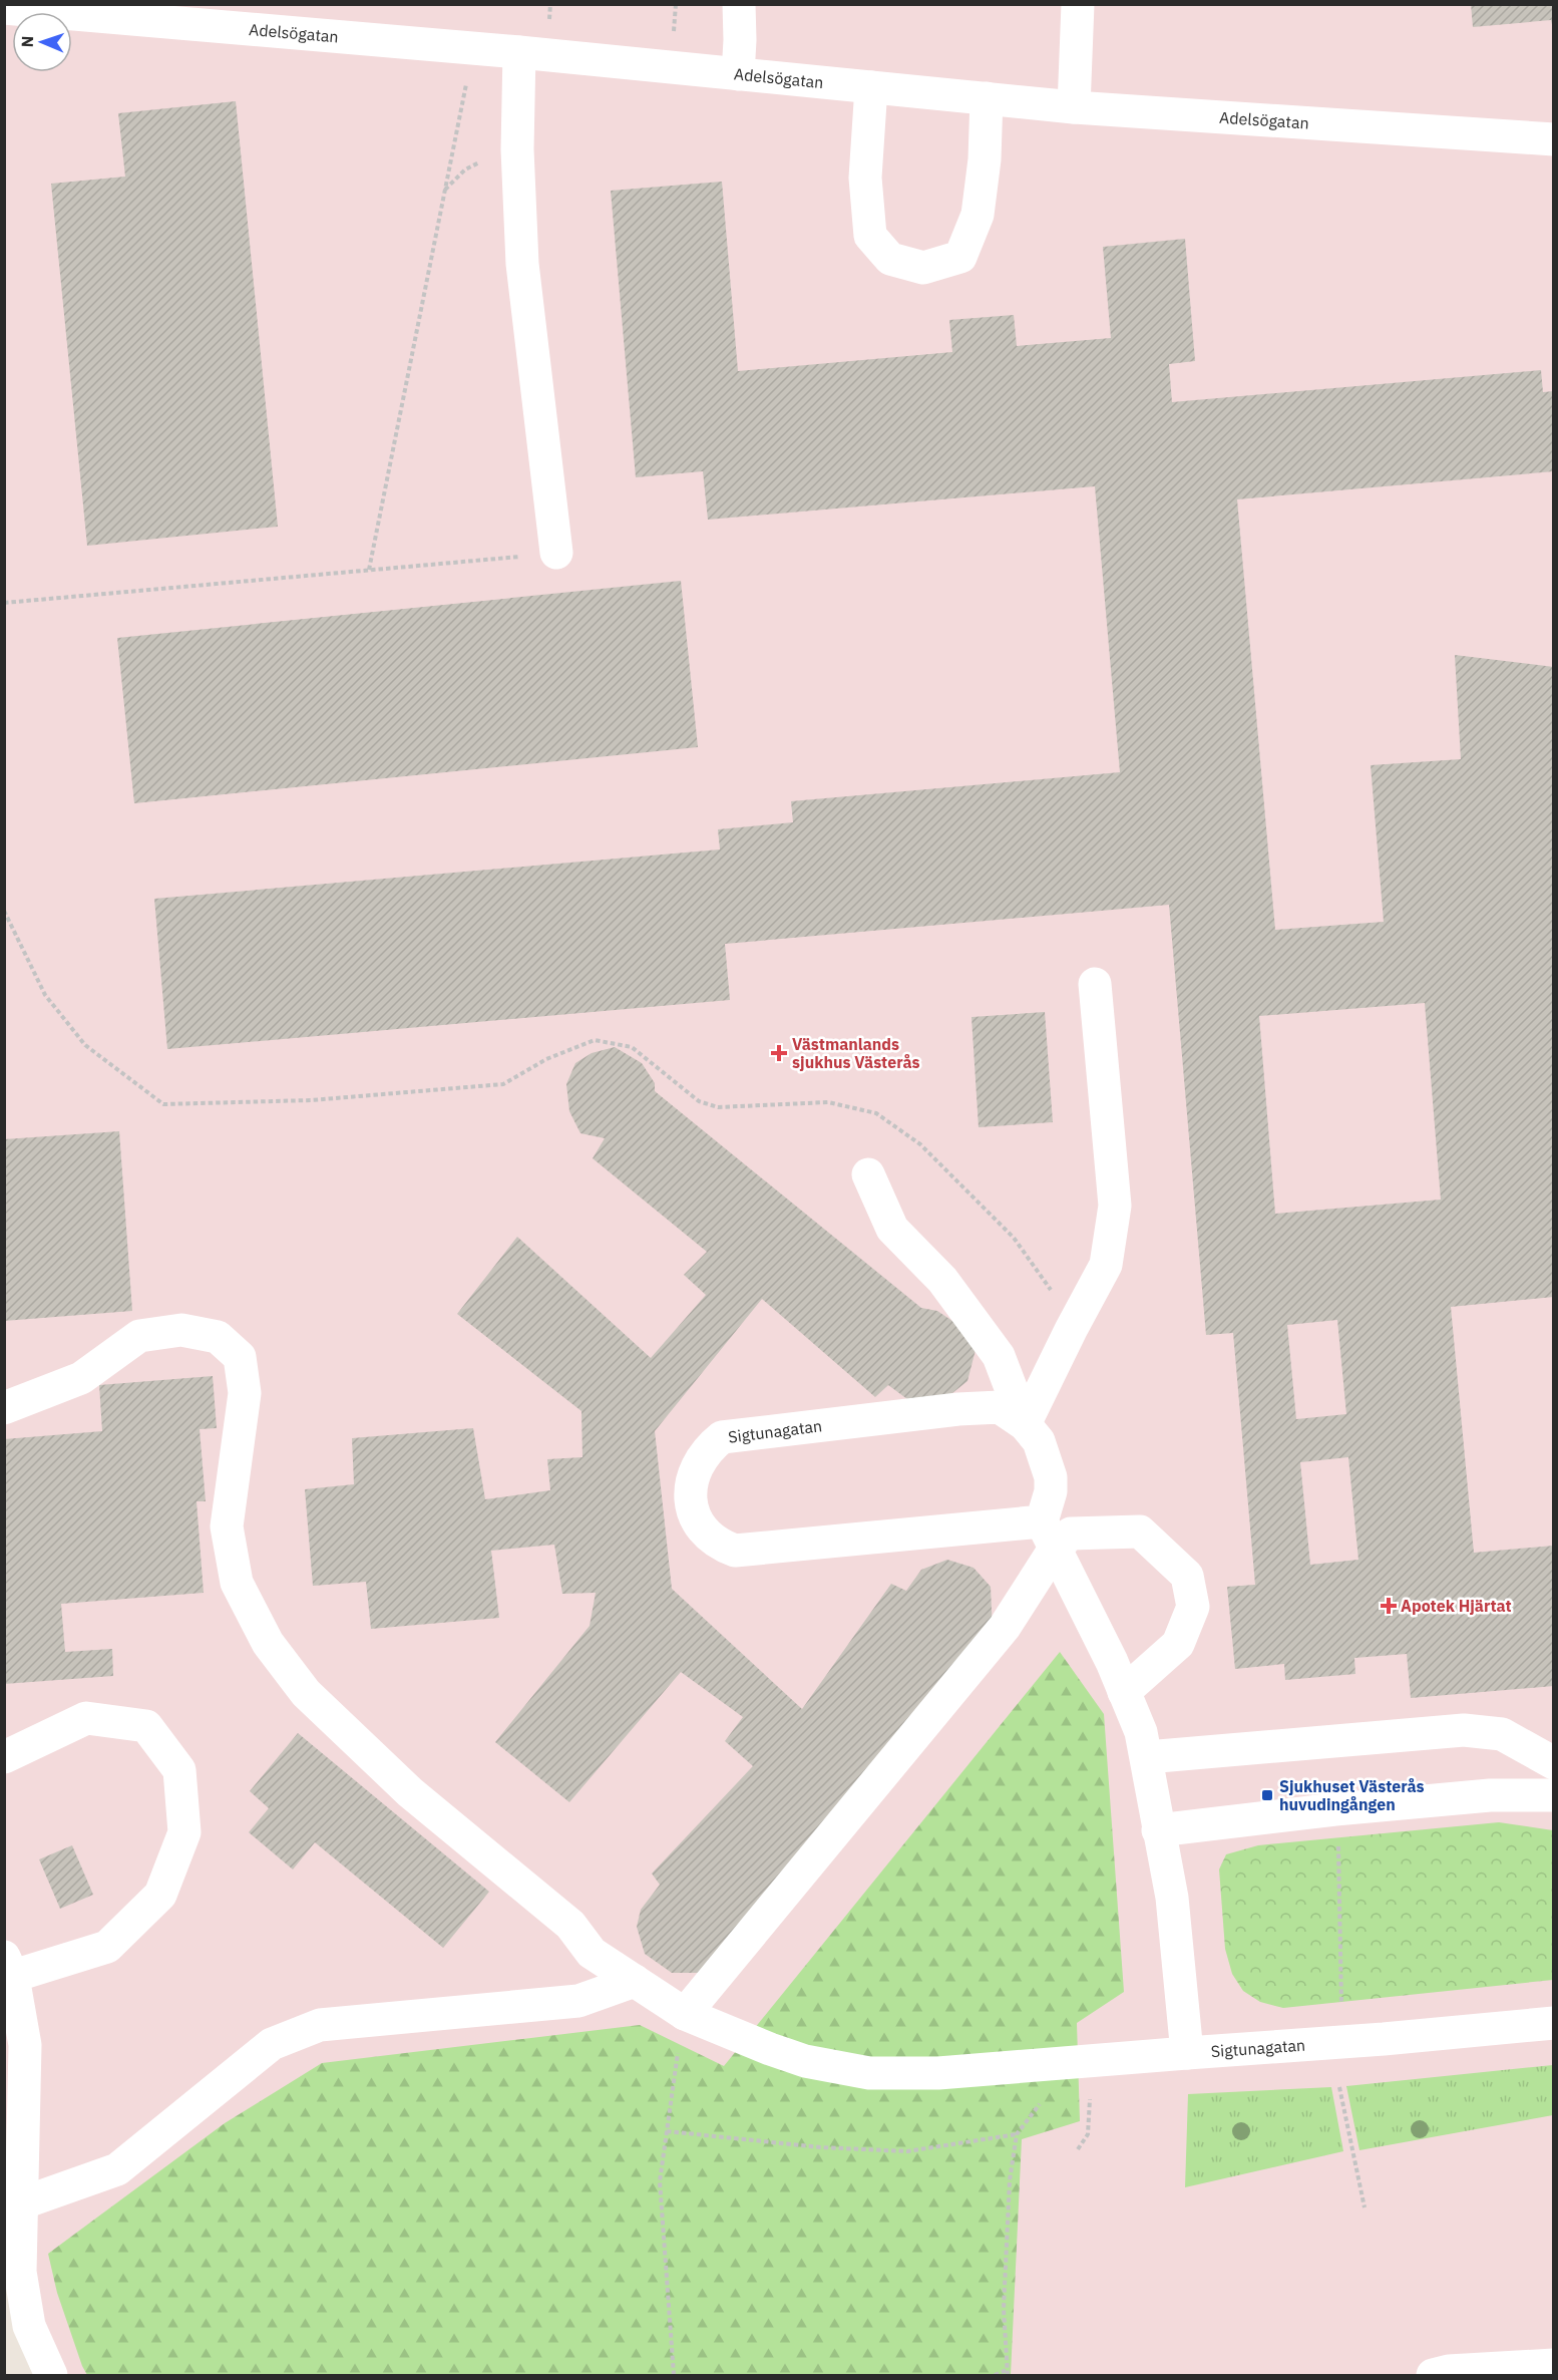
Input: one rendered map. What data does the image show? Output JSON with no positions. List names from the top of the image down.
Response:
{
  "streets": {
    "street": ["Adelsögatan", "Sigtunagatan"]
  },
  "places": {
    "health": ["Västmanlands sjukhus Västerås", "Apotek Hjärtat"],
    "transit": ["Sjukhuset Västerås huvudingången"]
  },
  "north": "left"
}
